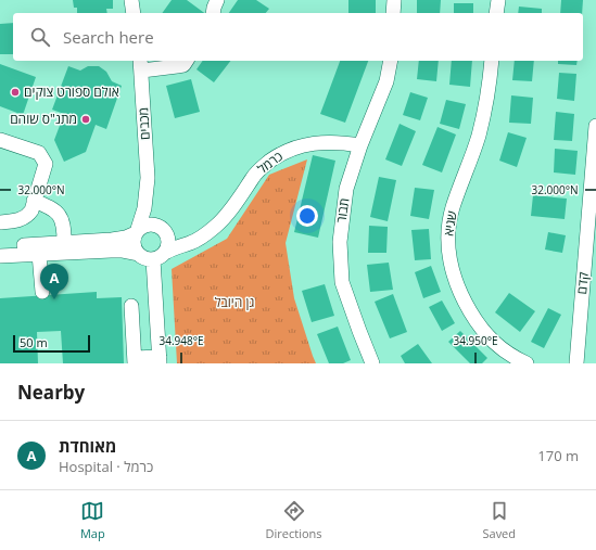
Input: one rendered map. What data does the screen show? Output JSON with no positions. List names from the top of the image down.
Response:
{
  "streets": {
    "street": [
      "מכבים",
      "כרמל",
      "תבור",
      "שגיא",
      "קדם"
    ]
  },
  "crossings": [
    ["מכבים", "כרמל"],
    ["כרמל", "תבור"]
  ],
  "parks": ["גן היובל"],
  "places": ["אולם ספורט צוקים", "מתנ\"ס שוהם"],
  "scale_bar": "50 m",
  "page": {
    "search": "Search here",
    "pins": "A",
    "scale": "50 m",
    "heading": "Nearby",
    "list": [
      {
        "mark": "A",
        "name": "מאוחדת",
        "note": "Hospital · כרמל",
        "value": "170 m"
      }
    ],
    "nav": ["Map", "Directions", "Saved"]
  },
  "coordinates": ["32.000°N", "34.948°E", "34.950°E"]
}
